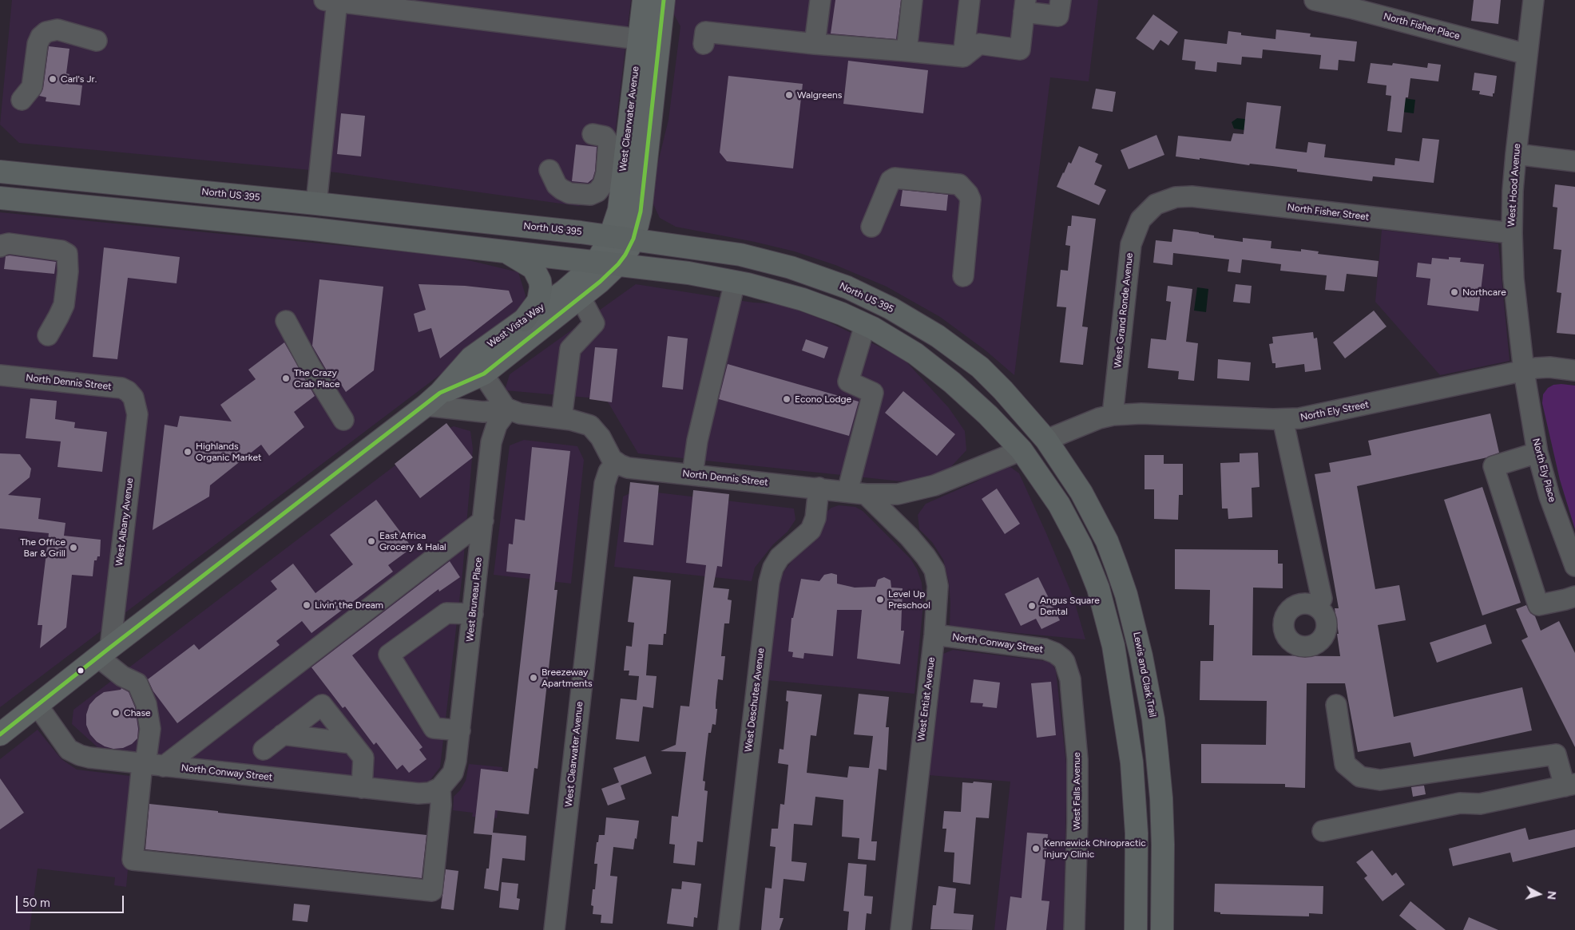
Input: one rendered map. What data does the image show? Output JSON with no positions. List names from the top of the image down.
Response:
{
  "streets": {
    "highway": ["North US 395", "Lewis and Clark Trail"],
    "main road": ["West Clearwater Avenue", "West Vista Way"],
    "street": [
      "North Fisher Place",
      "West Hood Avenue",
      "North Fisher Street",
      "West Grand Ronde Avenue",
      "North Dennis Street",
      "North Ely Street",
      "North Ely Place",
      "West Albany Avenue",
      "West Bruneau Place",
      "North Conway Street",
      "West Entiat Avenue",
      "West Deschutes Avenue",
      "West Falls Avenue"
    ]
  },
  "crossings": [
    ["North Fisher Place", "West Hood Avenue"],
    ["West Clearwater Avenue", "North US 395"],
    ["West Clearwater Avenue", "West Vista Way"],
    ["West Clearwater Avenue", "North Dennis Street"],
    ["West Hood Avenue", "North Fisher Street"],
    ["West Hood Avenue", "North Ely Street"],
    ["West Hood Avenue", "North Ely Place"],
    ["North US 395", "North Ely Street"],
    ["North US 395", "Lewis and Clark Trail"],
    ["North Fisher Street", "West Grand Ronde Avenue"],
    ["West Grand Ronde Avenue", "North Ely Street"],
    ["West Vista Way", "West Albany Avenue"],
    ["West Vista Way", "North Conway Street"],
    ["North Dennis Street", "West Albany Avenue"],
    ["North Dennis Street", "West Entiat Avenue"],
    ["North Dennis Street", "West Deschutes Avenue"],
    ["North Ely Street", "North Ely Place"],
    ["North Ely Street", "Lewis and Clark Trail"],
    ["West Bruneau Place", "North Conway Street"],
    ["North Conway Street", "West Entiat Avenue"],
    ["North Conway Street", "West Falls Avenue"]
  ],
  "places": [
    "Carl's Jr.",
    "Walgreens",
    "Northcare",
    "The Crazy Crab Place",
    "Econo Lodge",
    "Highlands Organic Market",
    "East Africa Grocery & Halal",
    "The Office Bar & Grill",
    "Level Up Preschool",
    "Livin' the Dream",
    "Angus Square Dental",
    "Breezeway Apartments",
    "Chase",
    "Kennewick Chiropractic Injury Clinic"
  ],
  "scale_bar": "50 m",
  "north": "right"
}
